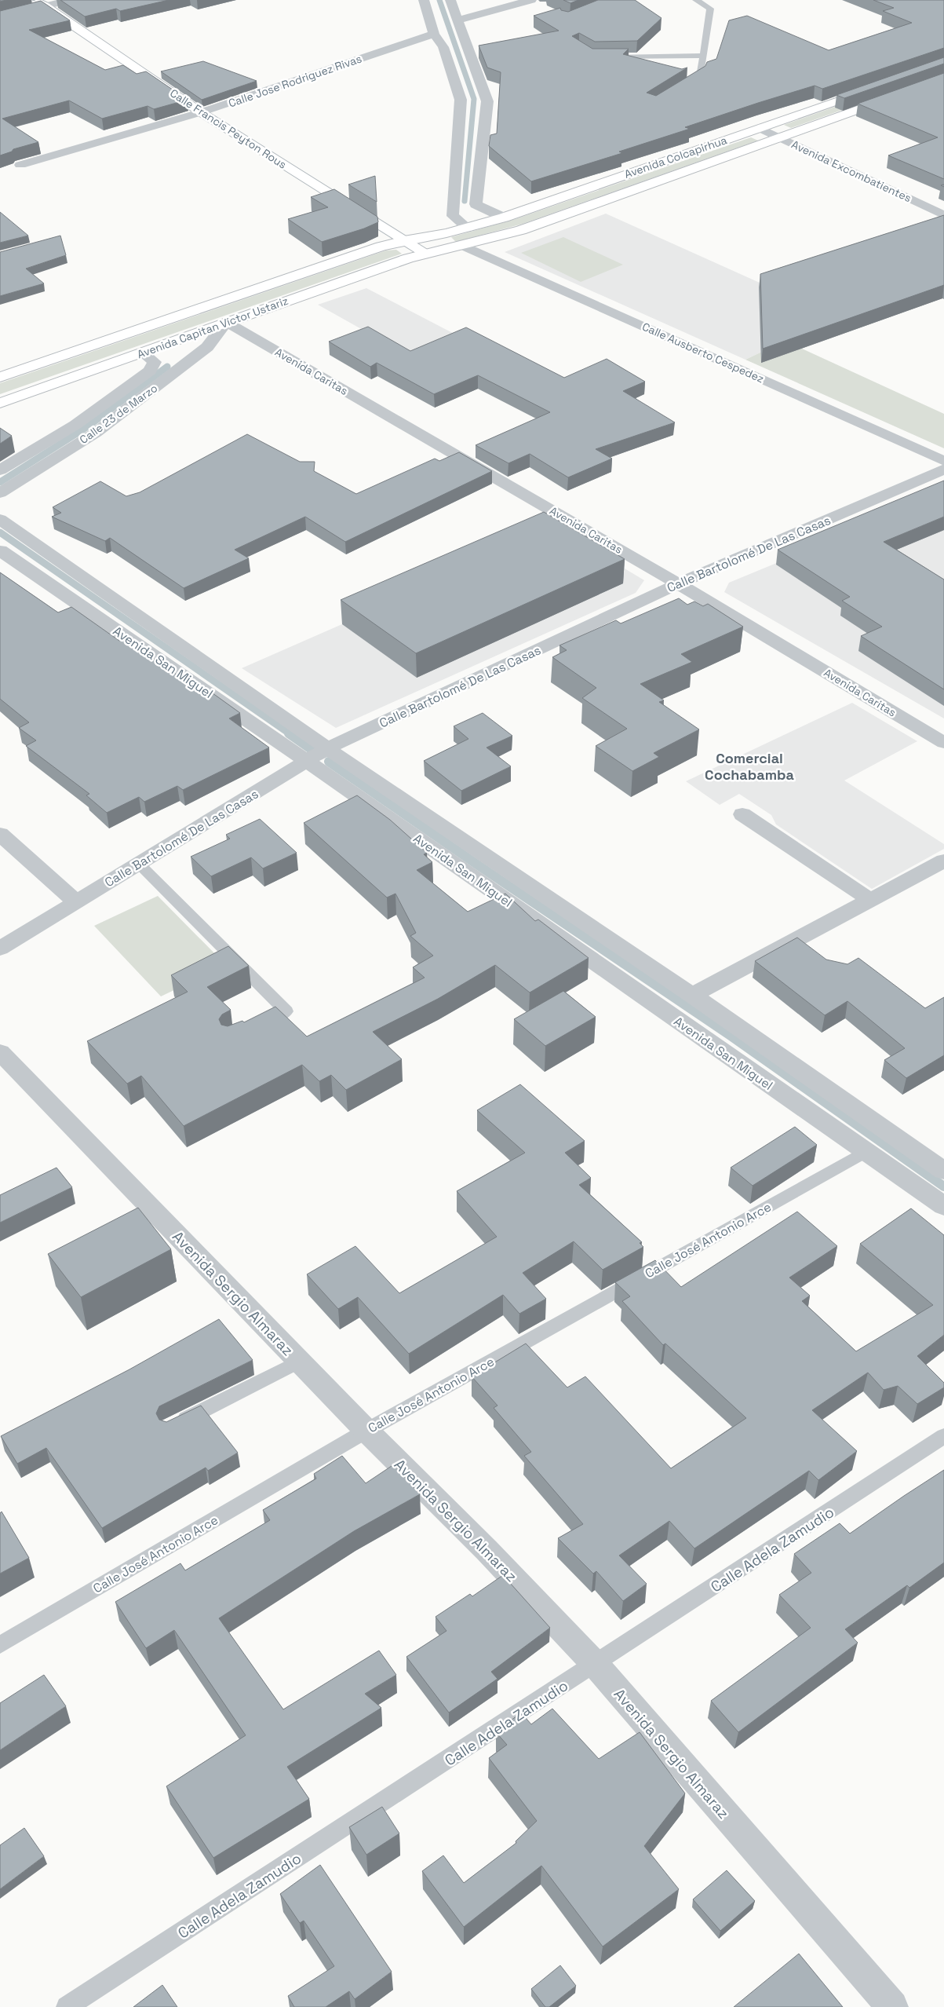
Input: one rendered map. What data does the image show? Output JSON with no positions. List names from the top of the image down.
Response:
{
  "streets": {
    "main road": ["Calle Francis Peyton Rous", "Avenida Colcapirhua", "Avenida Capitan Víctor Ustariz"],
    "street": [
      "Calle Jose Rodriguez Rivas",
      "Avenida Excombatientes",
      "Calle Ausberto Cespedez",
      "Avenida Caritas",
      "Calle 23 de Marzo",
      "Calle Bartolomé De Las Casas",
      "Avenida San Miguel",
      "Avenida Sergio Almaraz"
    ],
    "lane": ["Calle José Antonio Arce", "Calle Adela Zamudio"]
  },
  "crossings": [
    ["Calle Jose Rodriguez Rivas", "Calle Francis Peyton Rous"],
    ["Calle Francis Peyton Rous", "Avenida Colcapirhua"],
    ["Calle Francis Peyton Rous", "Avenida Capitan Víctor Ustariz"],
    ["Avenida Colcapirhua", "Avenida Excombatientes"],
    ["Avenida Colcapirhua", "Avenida Capitan Víctor Ustariz"],
    ["Avenida Colcapirhua", "Calle Ausberto Cespedez"],
    ["Avenida Capitan Víctor Ustariz", "Avenida Caritas"],
    ["Avenida Capitan Víctor Ustariz", "Calle 23 de Marzo"],
    ["Avenida Caritas", "Calle 23 de Marzo"],
    ["Avenida Caritas", "Calle Bartolomé De Las Casas"],
    ["Calle Bartolomé De Las Casas", "Avenida San Miguel"],
    ["Avenida San Miguel", "Calle José Antonio Arce"],
    ["Calle José Antonio Arce", "Avenida Sergio Almaraz"],
    ["Avenida Sergio Almaraz", "Calle Adela Zamudio"]
  ],
  "districts": ["Comercial Cochabamba"]
}
